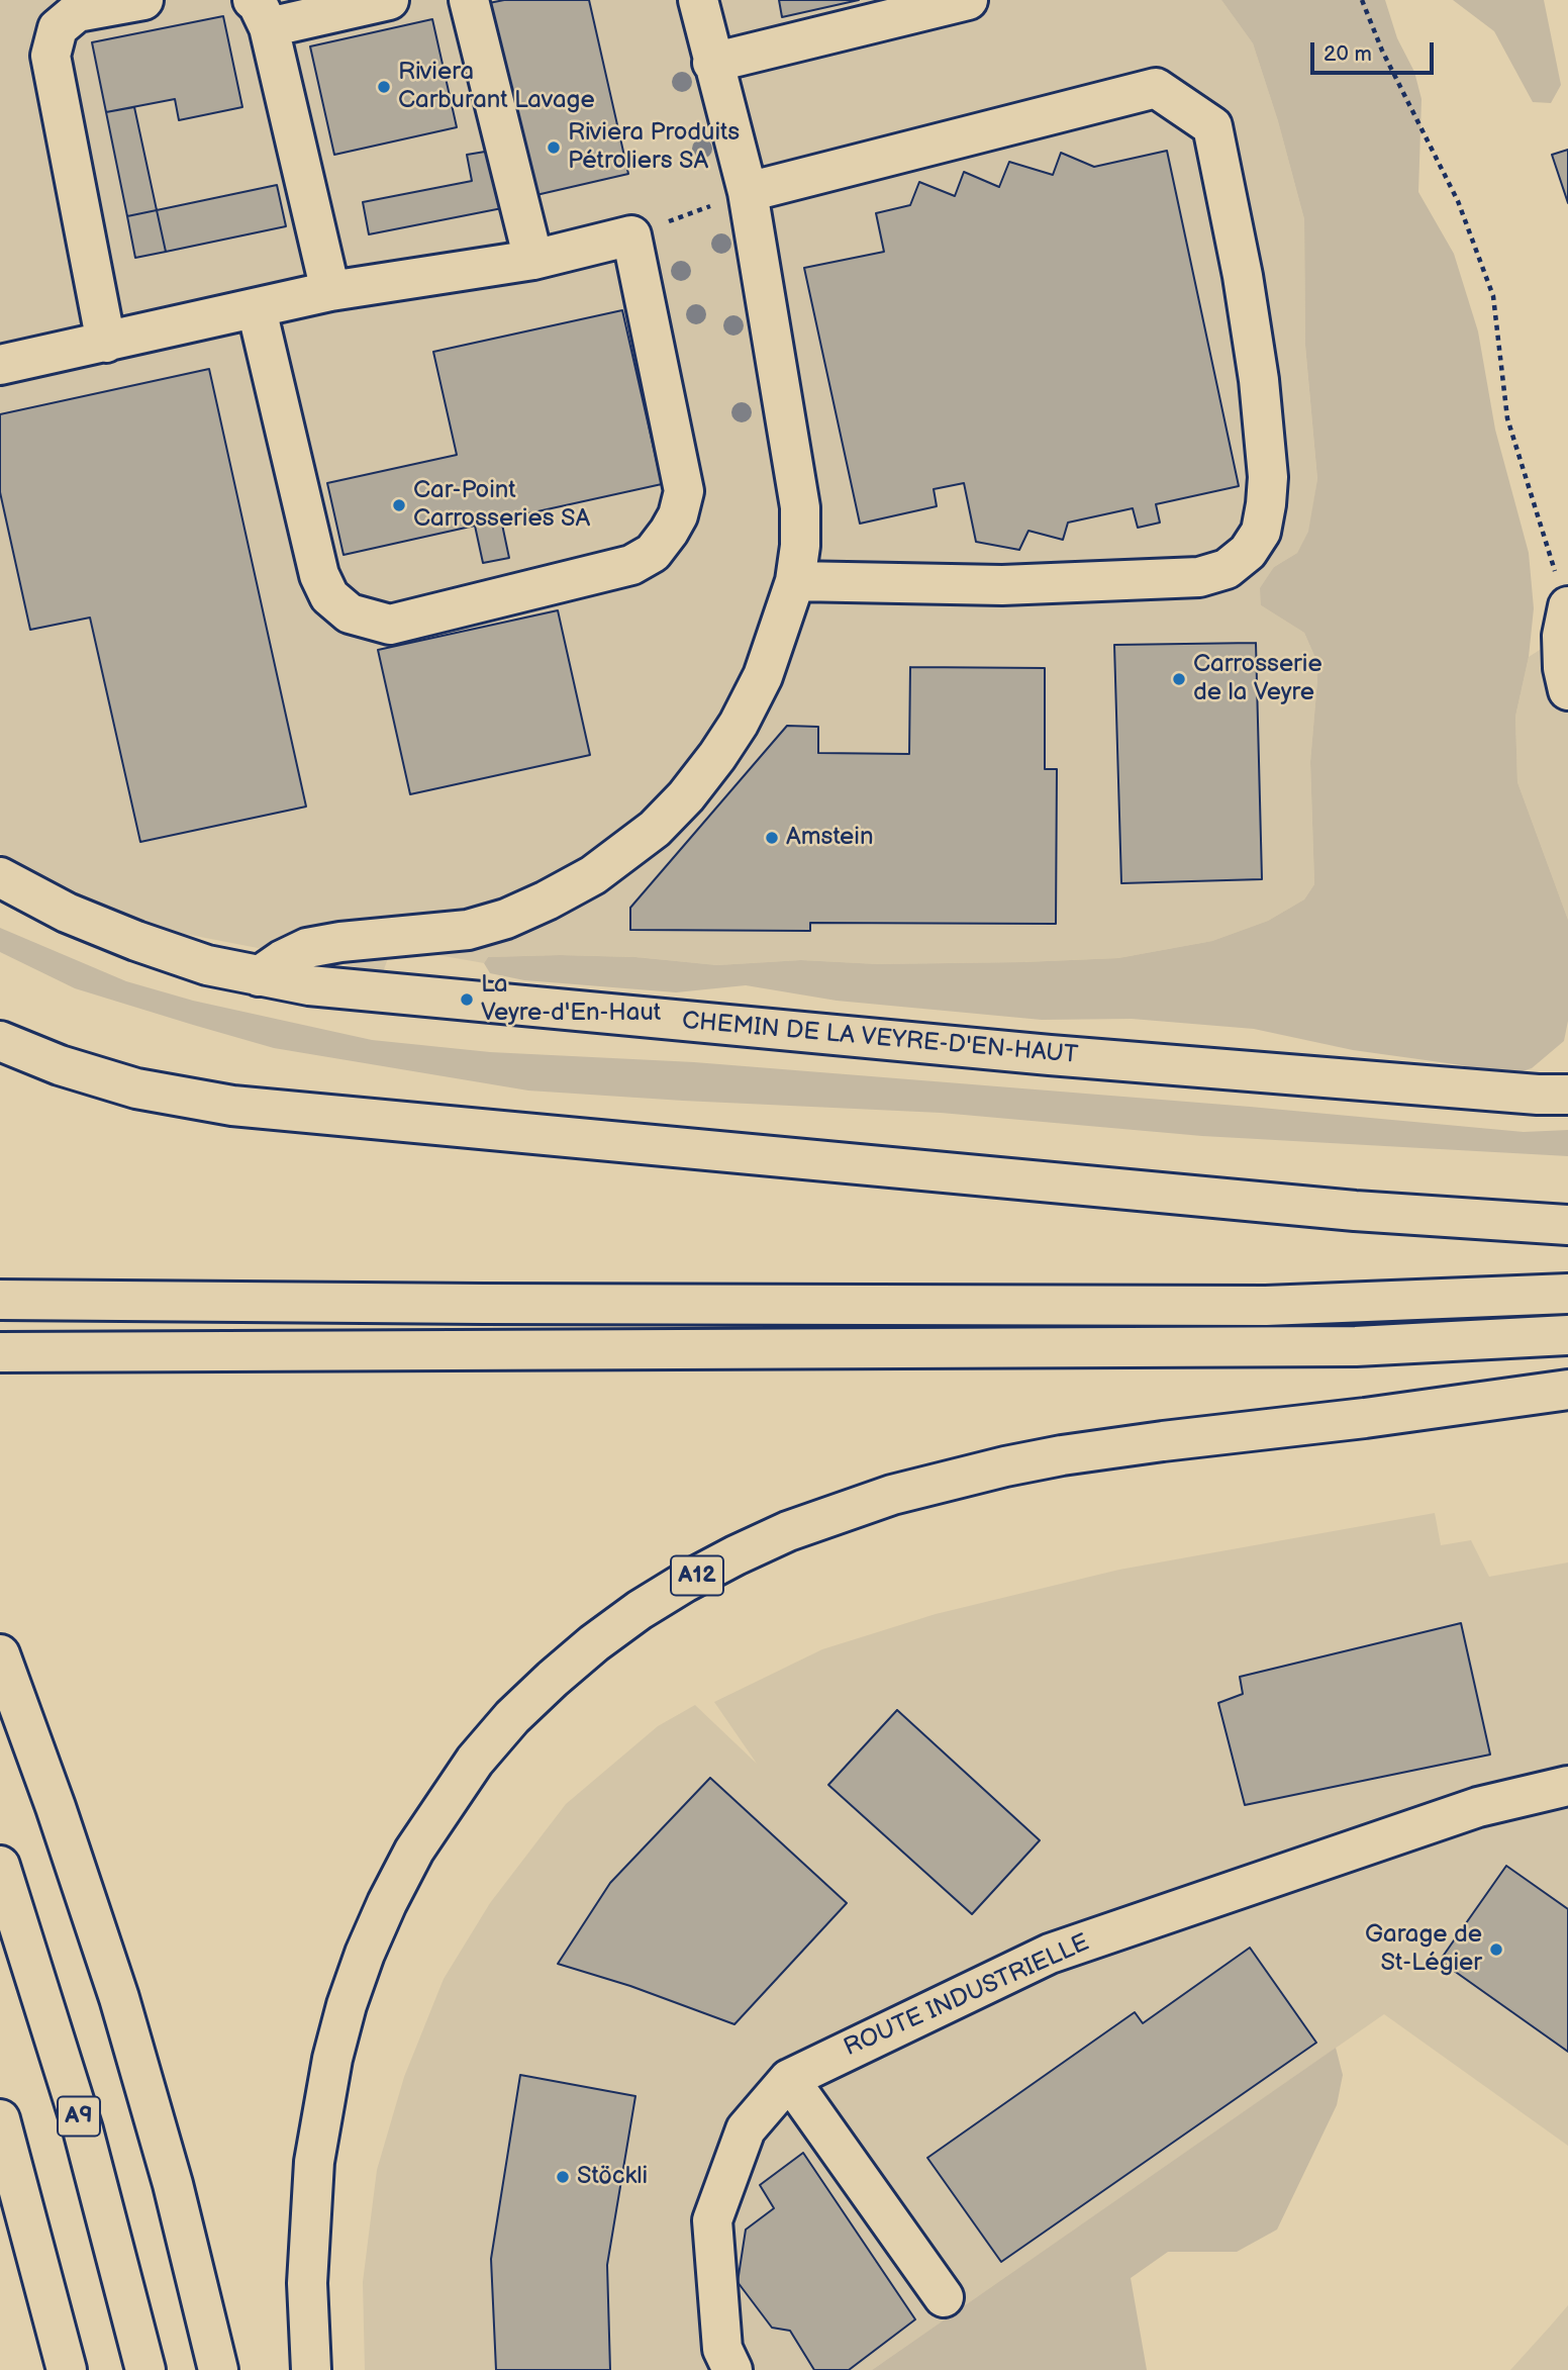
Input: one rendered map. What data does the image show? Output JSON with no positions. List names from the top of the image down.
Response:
{
  "streets": {
    "main road": [
      "CHEMIN DE LA VEYRE-D'EN-HAUT",
      "A12",
      "ROUTE INDUSTRIELLE",
      "A9"
    ]
  },
  "places": [
    "Riviera Carburant Lavage",
    "Riviera Produits Pétroliers SA",
    "Car-Point Carrosseries SA",
    "Carrosserie de la Veyre",
    "Amstein",
    "La Veyre-d'En-Haut",
    "Garage de St-Légier",
    "Stöckli"
  ],
  "scale_bar": "20 m"
}
